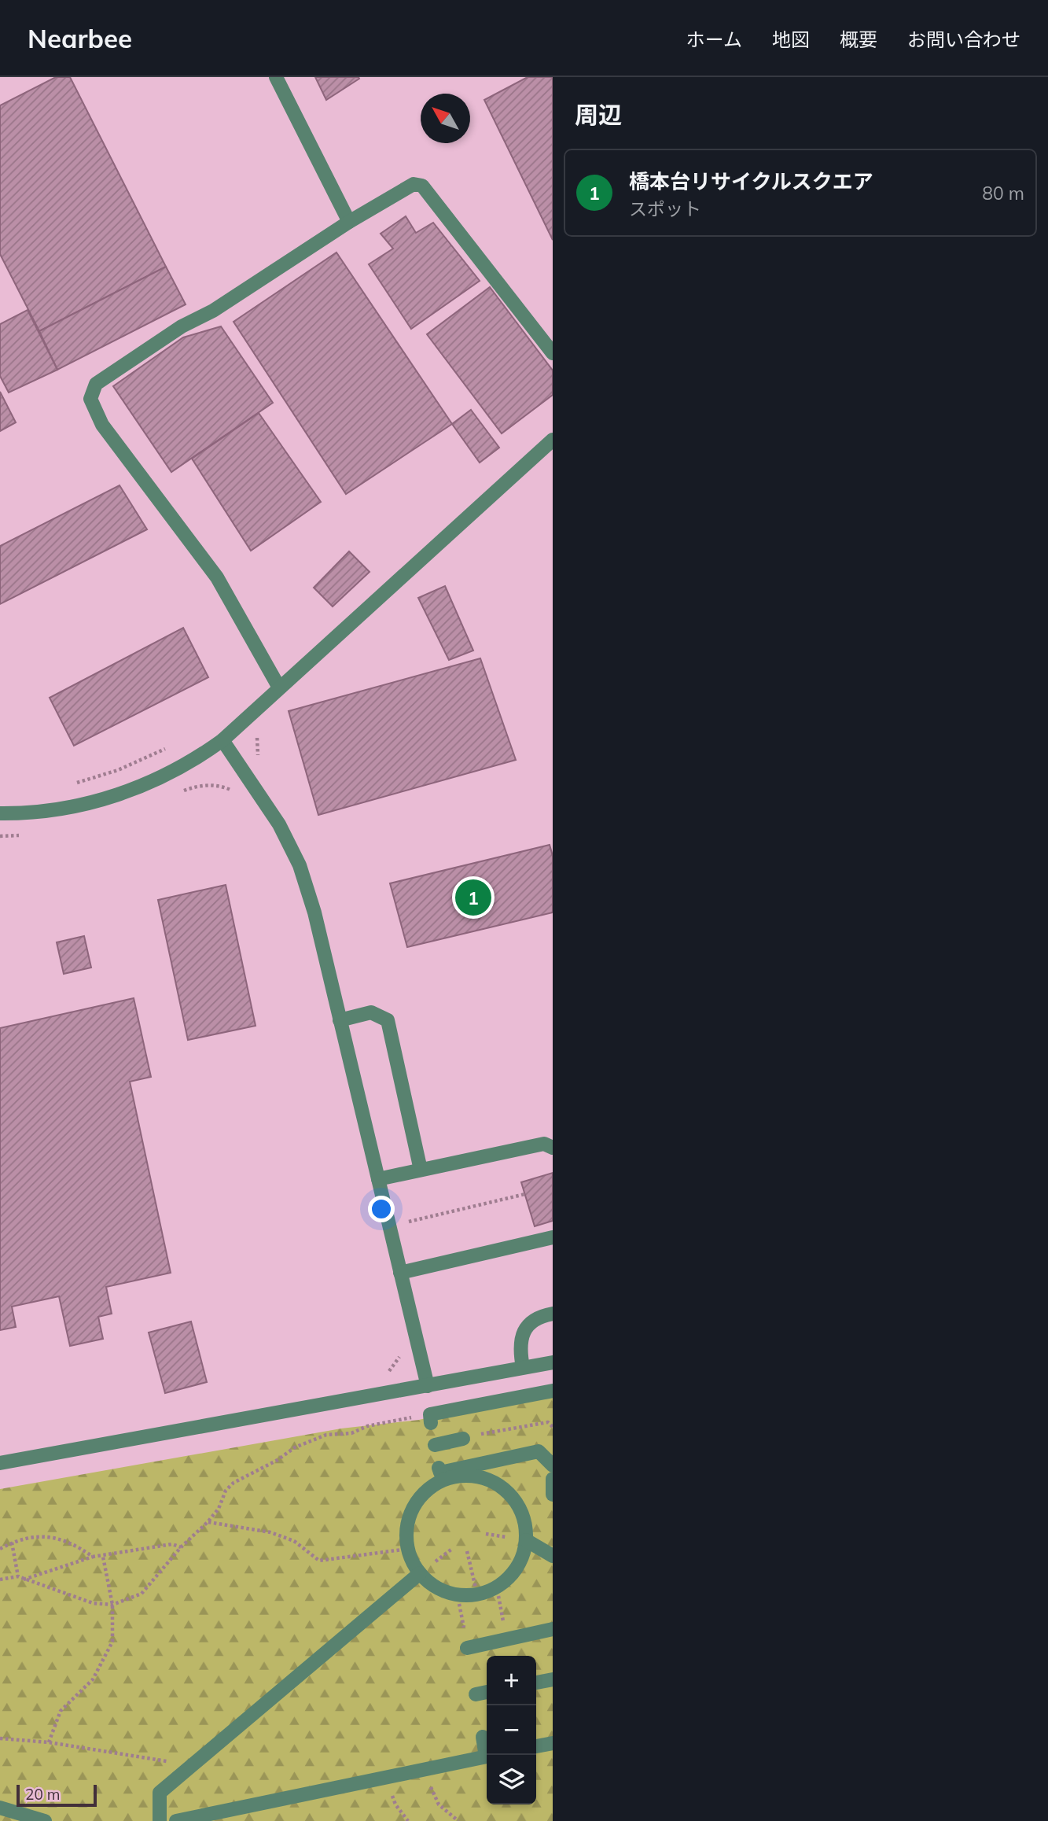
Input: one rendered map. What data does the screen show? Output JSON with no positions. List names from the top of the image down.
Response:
{
  "scale_bar": "20 m",
  "north": "top left",
  "page": {
    "header": "Nearbee",
    "nav": [
      "ホーム",
      "地図",
      "概要",
      "お問い合わせ"
    ],
    "heading": "周辺",
    "list": [
      {
        "mark": "1",
        "name": "橋本台リサイクルスクエア",
        "note": "スポット",
        "value": "80 m"
      }
    ],
    "pins": "1",
    "map_buttons": ["+", "−"],
    "scale": "20 m"
  }
}
